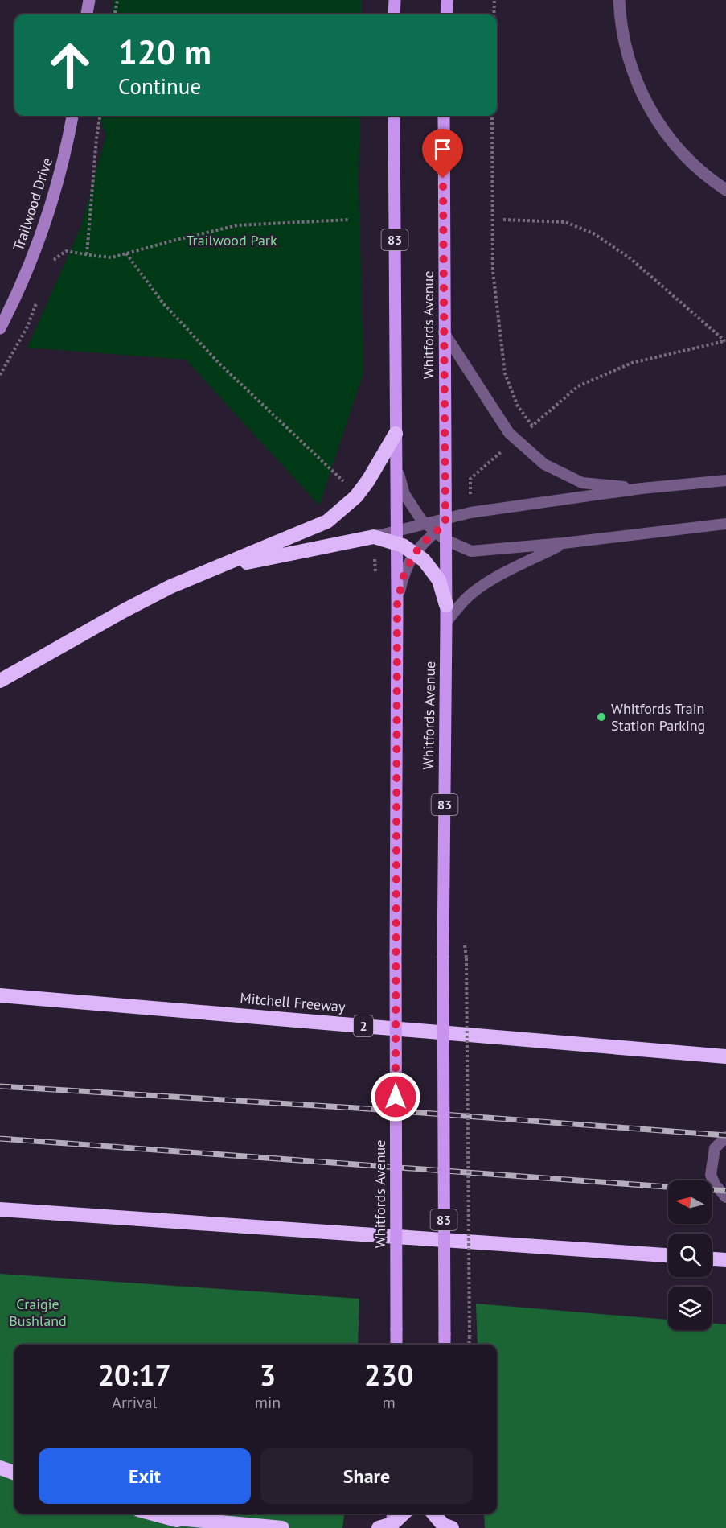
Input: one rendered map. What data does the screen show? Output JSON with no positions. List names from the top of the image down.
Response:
{
  "streets": {
    "highway": ["Mitchell Freeway", "2"],
    "main road": ["83", "Whitfords Avenue"],
    "street": ["Trailwood Drive"]
  },
  "parks": ["Trailwood Park", "Craigie Bushland"],
  "places": ["Whitfords Train Station Parking"],
  "north": "left",
  "page": {
    "turn": ["120 m", "Continue"],
    "eta": [
      "20:17",
      "Arrival",
      "3",
      "min",
      "230",
      "m"
    ],
    "buttons": ["Exit", "Share"]
  }
}
